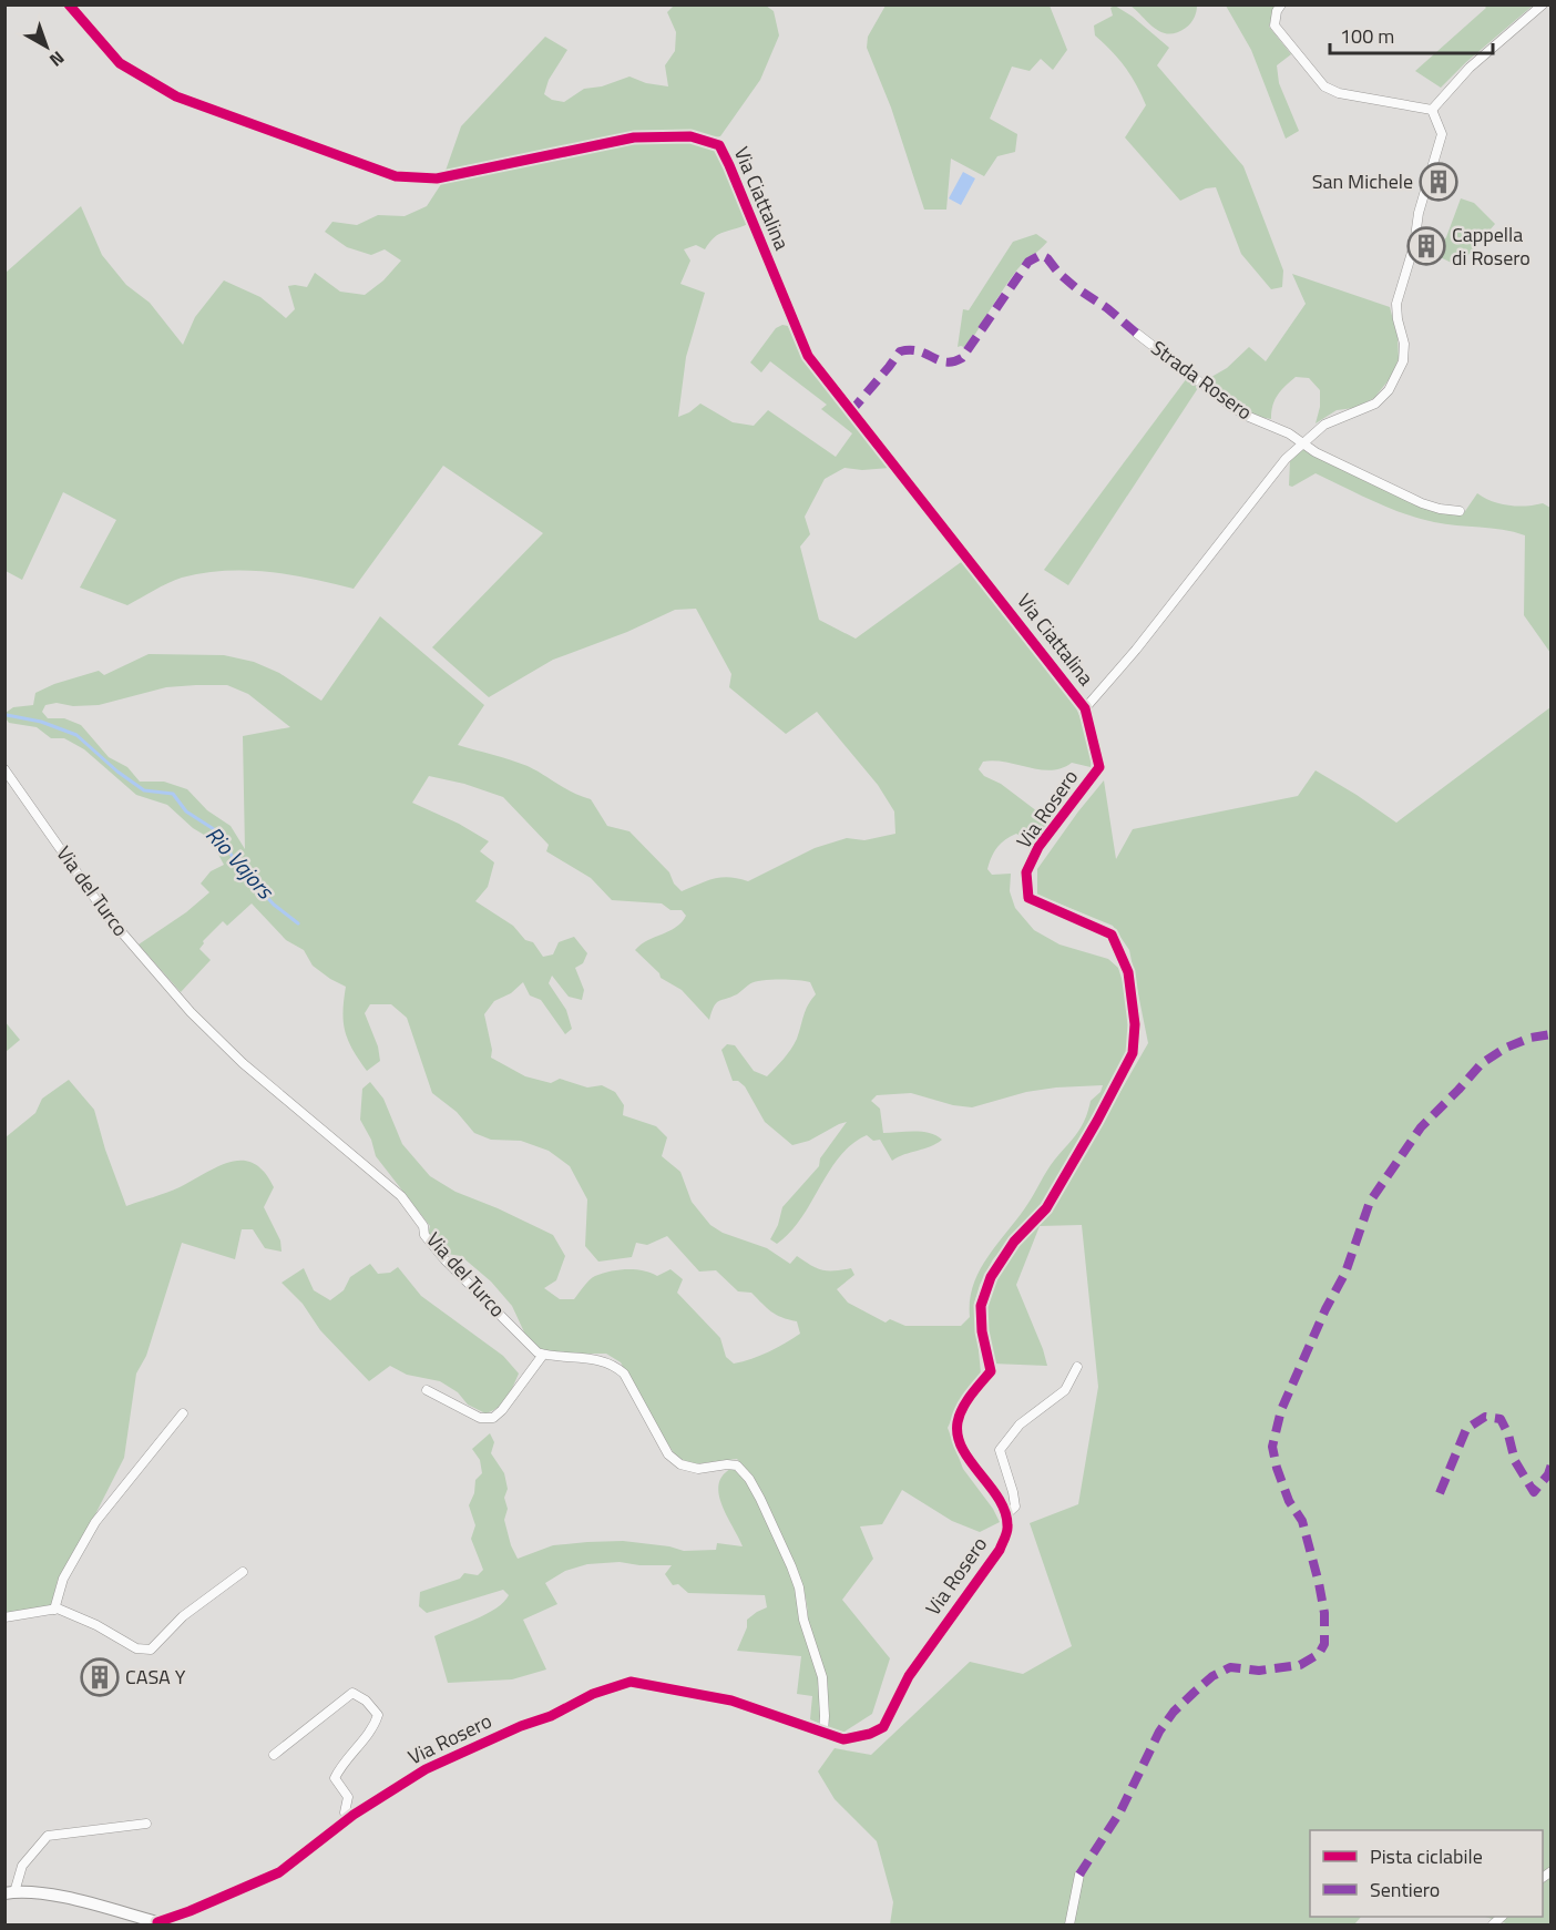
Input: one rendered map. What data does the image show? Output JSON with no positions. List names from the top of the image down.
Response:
{
  "streets": {
    "street": [
      "Via Ciattalina",
      "Strada Rosero",
      "Via Rosero",
      "Via del Turco"
    ]
  },
  "crossings": [
    ["Via Ciattalina", "Via Rosero"]
  ],
  "water": ["Rio Vajors"],
  "places": {
    "building": ["San Michele", "Cappella di Rosero", "CASA Y"]
  },
  "legend": ["Pista ciclabile", "Sentiero"],
  "scale_bar": "100 m",
  "north": "bottom right"
}
